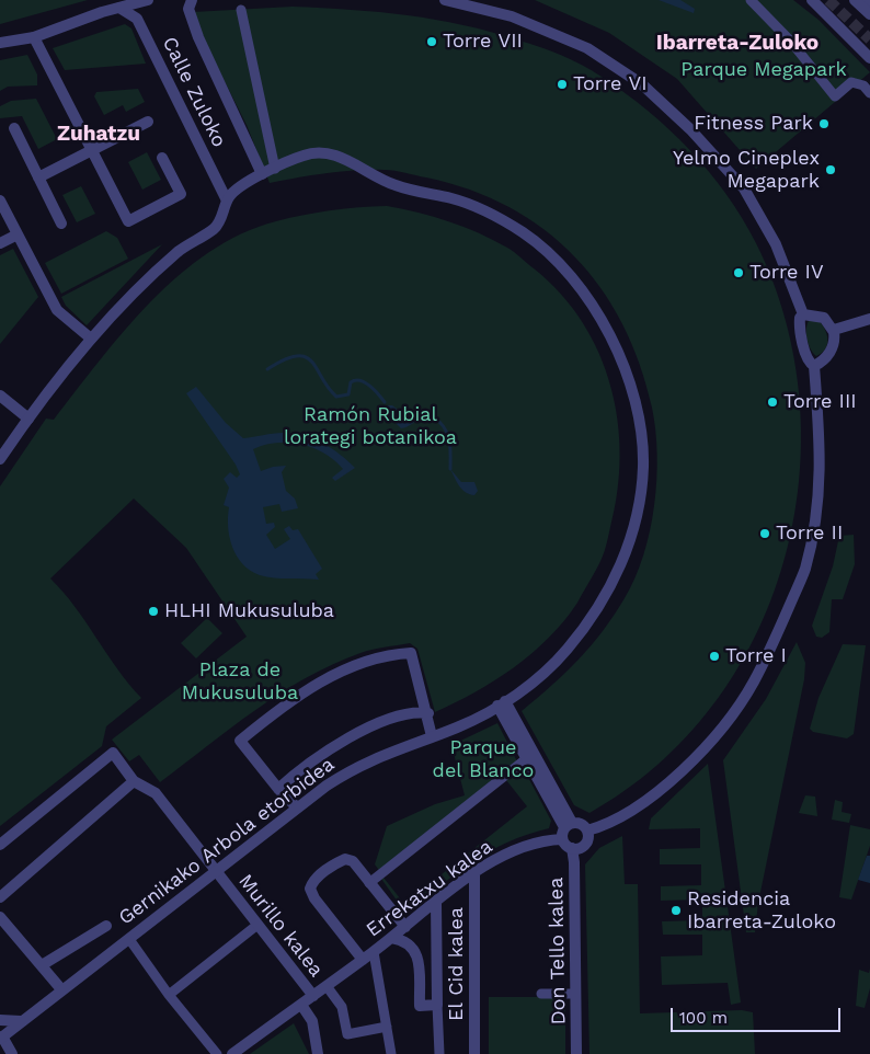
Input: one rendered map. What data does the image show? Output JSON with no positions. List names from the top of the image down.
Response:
{
  "streets": {
    "street": [
      "Calle Zuloko",
      "Gernikako Arbola etorbidea",
      "Errekatxu kalea",
      "Murillo kalea",
      "Don Tello kalea",
      "El Cid kalea"
    ]
  },
  "crossings": [
    ["Calle Zuloko", "Gernikako Arbola etorbidea"],
    ["Gernikako Arbola etorbidea", "Murillo kalea"],
    ["Errekatxu kalea", "Murillo kalea"],
    ["Errekatxu kalea", "Don Tello kalea"],
    ["Errekatxu kalea", "El Cid kalea"]
  ],
  "districts": ["Ibarreta-Zuloko", "Zuhatzu"],
  "parks": [
    "Parque Megapark",
    "Ramón Rubial lorategi botanikoa",
    "Plaza de Mukusuluba",
    "Parque del Blanco"
  ],
  "places": [
    "Torre VII",
    "Torre VI",
    "Fitness Park",
    "Yelmo Cineplex Megapark",
    "Torre IV",
    "Torre III",
    "Torre II",
    "HLHI Mukusuluba",
    "Torre I",
    "Residencia Ibarreta-Zuloko"
  ],
  "scale_bar": "100 m"
}
